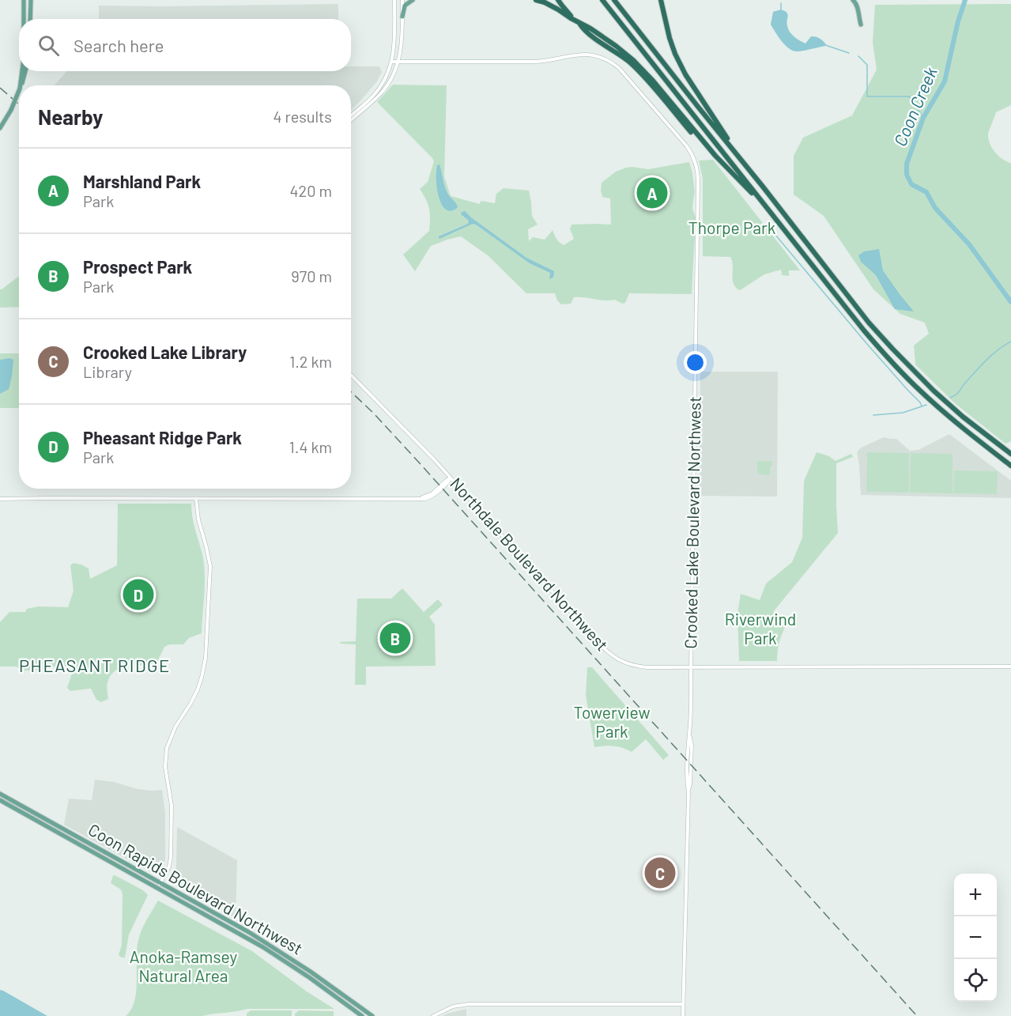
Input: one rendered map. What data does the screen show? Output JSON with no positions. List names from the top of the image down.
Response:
{
  "streets": {
    "main road": ["Coon Rapids Boulevard Northwest"],
    "street": ["Crooked Lake Boulevard Northwest", "Northdale Boulevard Northwest"]
  },
  "crossings": [
    ["Crooked Lake Boulevard Northwest", "Northdale Boulevard Northwest"]
  ],
  "districts": ["PHEASANT RIDGE"],
  "water": ["Coon Creek"],
  "parks": [
    "Thorpe Park",
    "Riverwind Park",
    "Towerview Park",
    "Anoka-Ramsey Natural Area"
  ],
  "page": {
    "search": "Search here",
    "heading": ["Nearby", "4 results"],
    "list": [
      {
        "mark": "A",
        "name": "Marshland Park",
        "note": "Park",
        "value": "420 m"
      },
      {
        "mark": "B",
        "name": "Prospect Park",
        "note": "Park",
        "value": "970 m"
      },
      {
        "mark": "C",
        "name": "Crooked Lake Library",
        "note": "Library",
        "value": "1.2 km"
      },
      {
        "mark": "D",
        "name": "Pheasant Ridge Park",
        "note": "Park",
        "value": "1.4 km"
      }
    ],
    "pins": [
      "A",
      "D",
      "B",
      "C"
    ],
    "map_buttons": ["+", "−"]
  }
}
